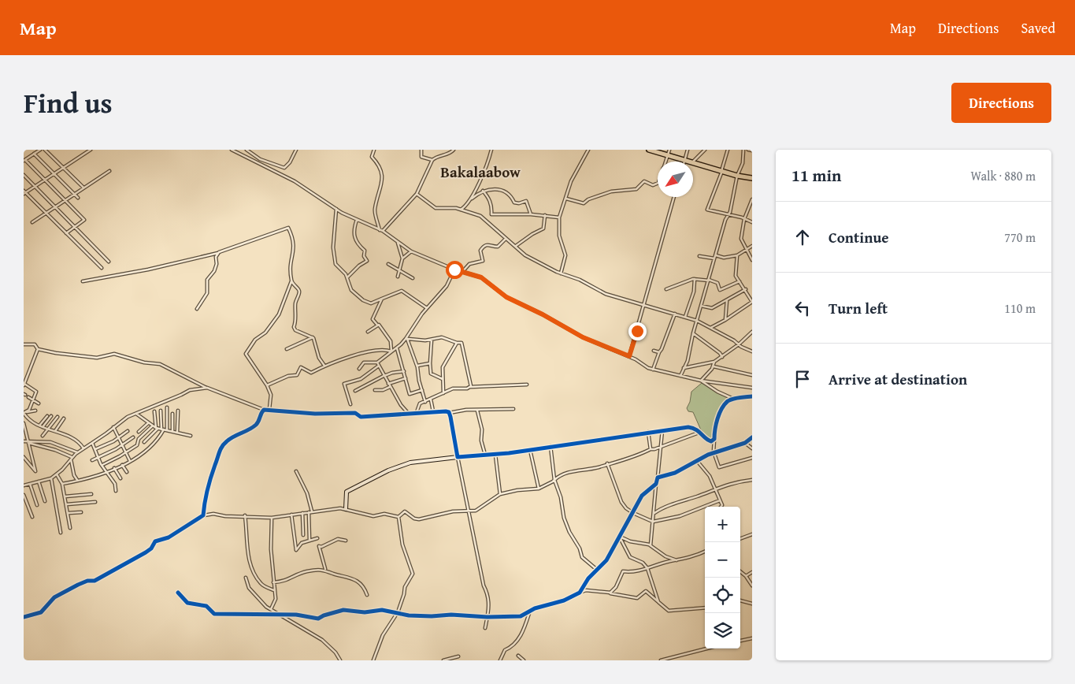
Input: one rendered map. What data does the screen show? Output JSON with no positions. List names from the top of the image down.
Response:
{
  "districts": ["Bakalaabow"],
  "north": "bottom left",
  "page": {
    "header": "Map",
    "nav": ["Map", "Directions", "Saved"],
    "title": "Find us",
    "buttons": "Directions",
    "heading": ["11 min", "Walk · 880 m"],
    "list": [
      ["Continue", "770 m"],
      ["Turn left", "110 m"],
      "Arrive at destination"
    ],
    "map_buttons": ["+", "−"]
  }
}
